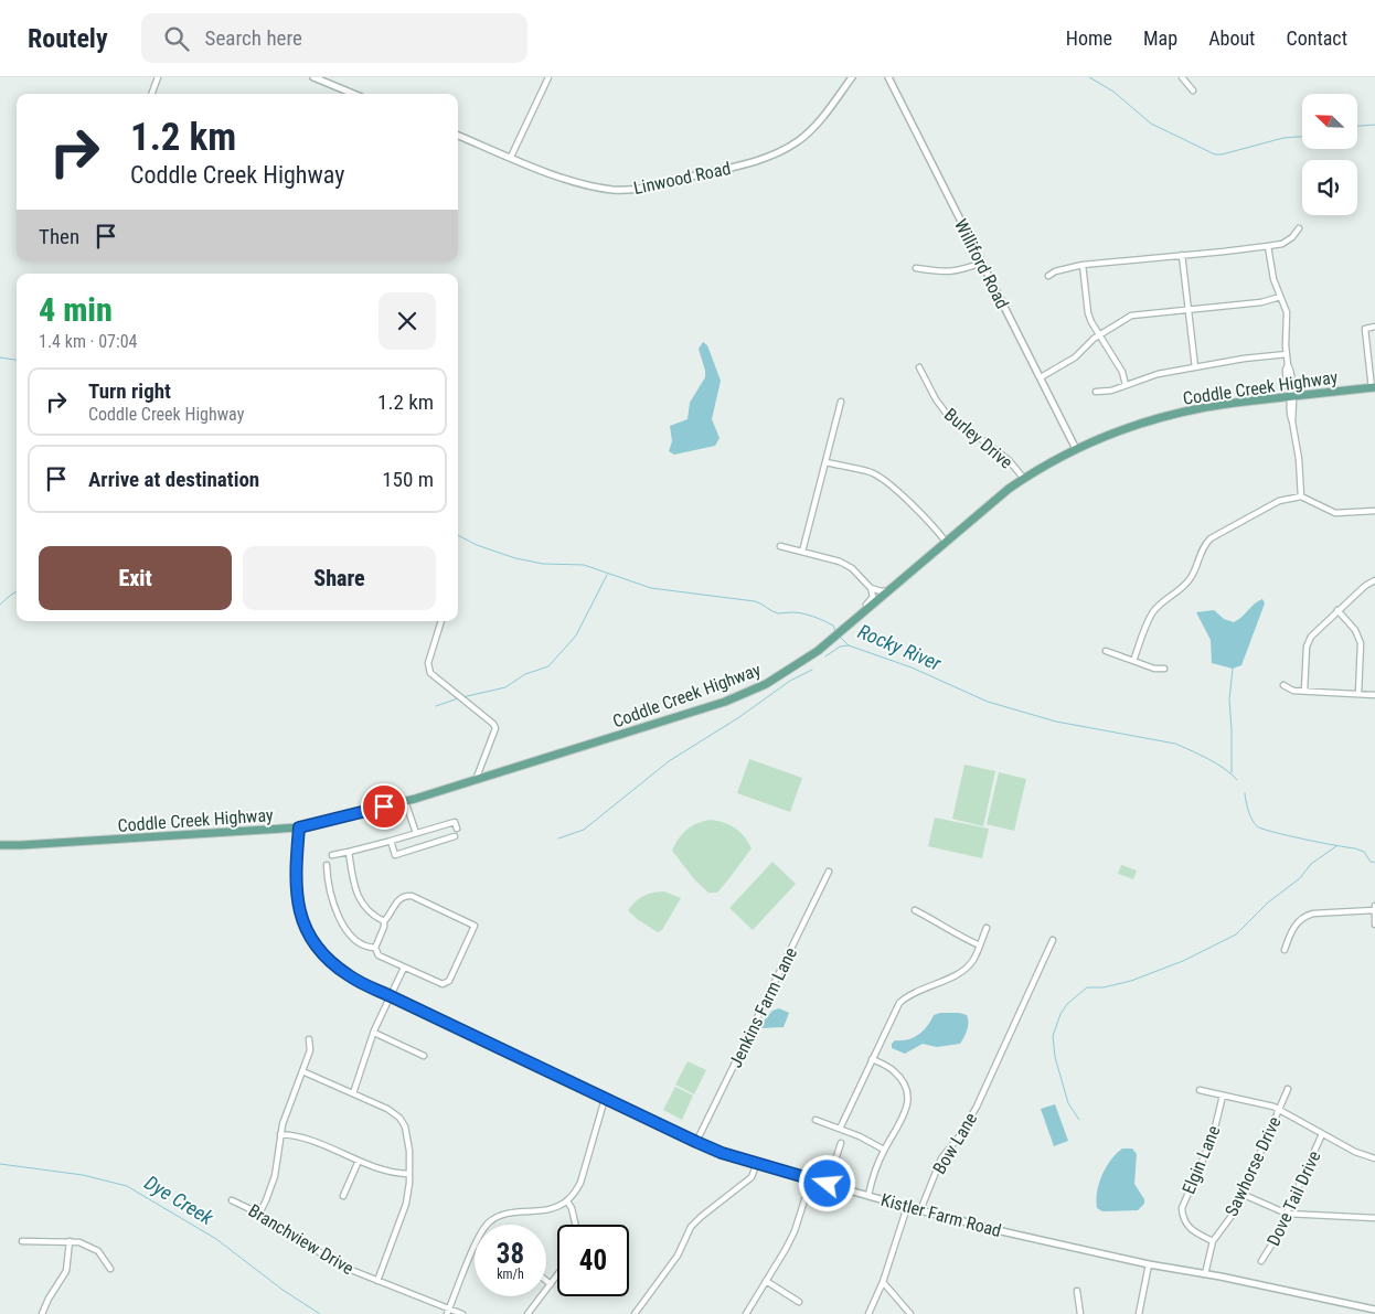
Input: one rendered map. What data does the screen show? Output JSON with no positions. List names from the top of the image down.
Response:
{
  "streets": {
    "main road": ["Coddle Creek Highway"],
    "street": [
      "Linwood Road",
      "Williford Road",
      "Burley Drive",
      "Jenkins Farm Lane",
      "Bow Lane",
      "Elgin Lane",
      "Sawhorse Drive",
      "Dove Tail Drive",
      "Kistler Farm Road",
      "Branchview Drive"
    ]
  },
  "crossings": [
    ["Williford Road", "Coddle Creek Highway"],
    ["Coddle Creek Highway", "Burley Drive"],
    ["Coddle Creek Highway", "Kistler Farm Road"],
    ["Jenkins Farm Lane", "Kistler Farm Road"],
    ["Bow Lane", "Kistler Farm Road"],
    ["Elgin Lane", "Sawhorse Drive"],
    ["Sawhorse Drive", "Kistler Farm Road"]
  ],
  "water": ["Rocky River", "Dye Creek"],
  "north": "top left",
  "page": {
    "header": "Routely",
    "search": "Search here",
    "nav": [
      "Home",
      "Map",
      "About",
      "Contact"
    ],
    "turn": ["1.2 km", "Coddle Creek Highway"],
    "then": "Then",
    "heading": ["4 min", "1.4 km · 07:04"],
    "list": [
      {
        "name": "Turn right",
        "note": "Coddle Creek Highway",
        "value": "1.2 km"
      },
      {
        "name": "Arrive at destination",
        "value": "150 m"
      }
    ],
    "buttons": ["Exit", "Share"],
    "speed": "38 km/h",
    "limit": "40"
  }
}
